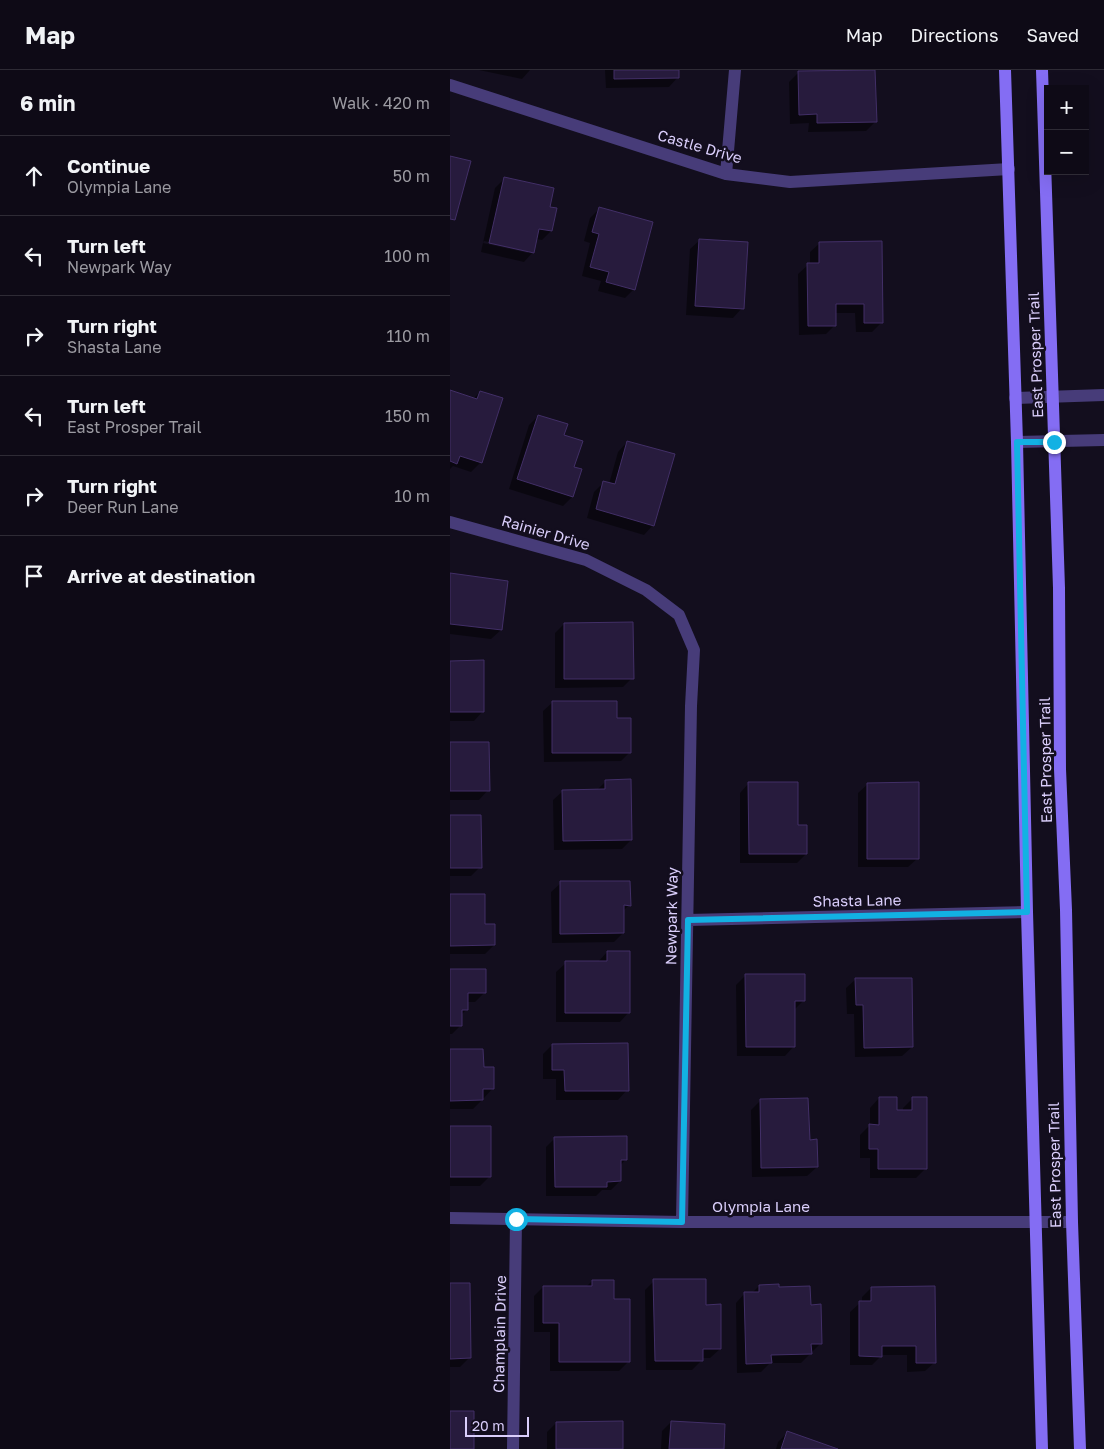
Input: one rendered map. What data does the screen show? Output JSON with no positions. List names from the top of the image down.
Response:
{
  "streets": {
    "main road": ["East Prosper Trail"],
    "street": [
      "Castle Drive",
      "Rainier Drive",
      "Shasta Lane",
      "Newpark Way",
      "Olympia Lane",
      "Champlain Drive"
    ]
  },
  "crossings": [
    ["Castle Drive", "East Prosper Trail"],
    ["East Prosper Trail", "Shasta Lane"],
    ["East Prosper Trail", "Olympia Lane"],
    ["Rainier Drive", "Newpark Way"],
    ["Shasta Lane", "Newpark Way"],
    ["Newpark Way", "Olympia Lane"],
    ["Olympia Lane", "Champlain Drive"]
  ],
  "scale_bar": "20 m",
  "page": {
    "header": "Map",
    "nav": ["Map", "Directions", "Saved"],
    "heading": ["6 min", "Walk · 420 m"],
    "map_buttons": ["+", "−"],
    "list": [
      ["Continue", "Olympia Lane", "50 m"],
      ["Turn left", "Newpark Way", "100 m"],
      ["Turn right", "Shasta Lane", "110 m"],
      ["Turn left", "East Prosper Trail", "150 m"],
      ["Turn right", "Deer Run Lane", "10 m"],
      "Arrive at destination"
    ],
    "scale": "20 m"
  }
}
